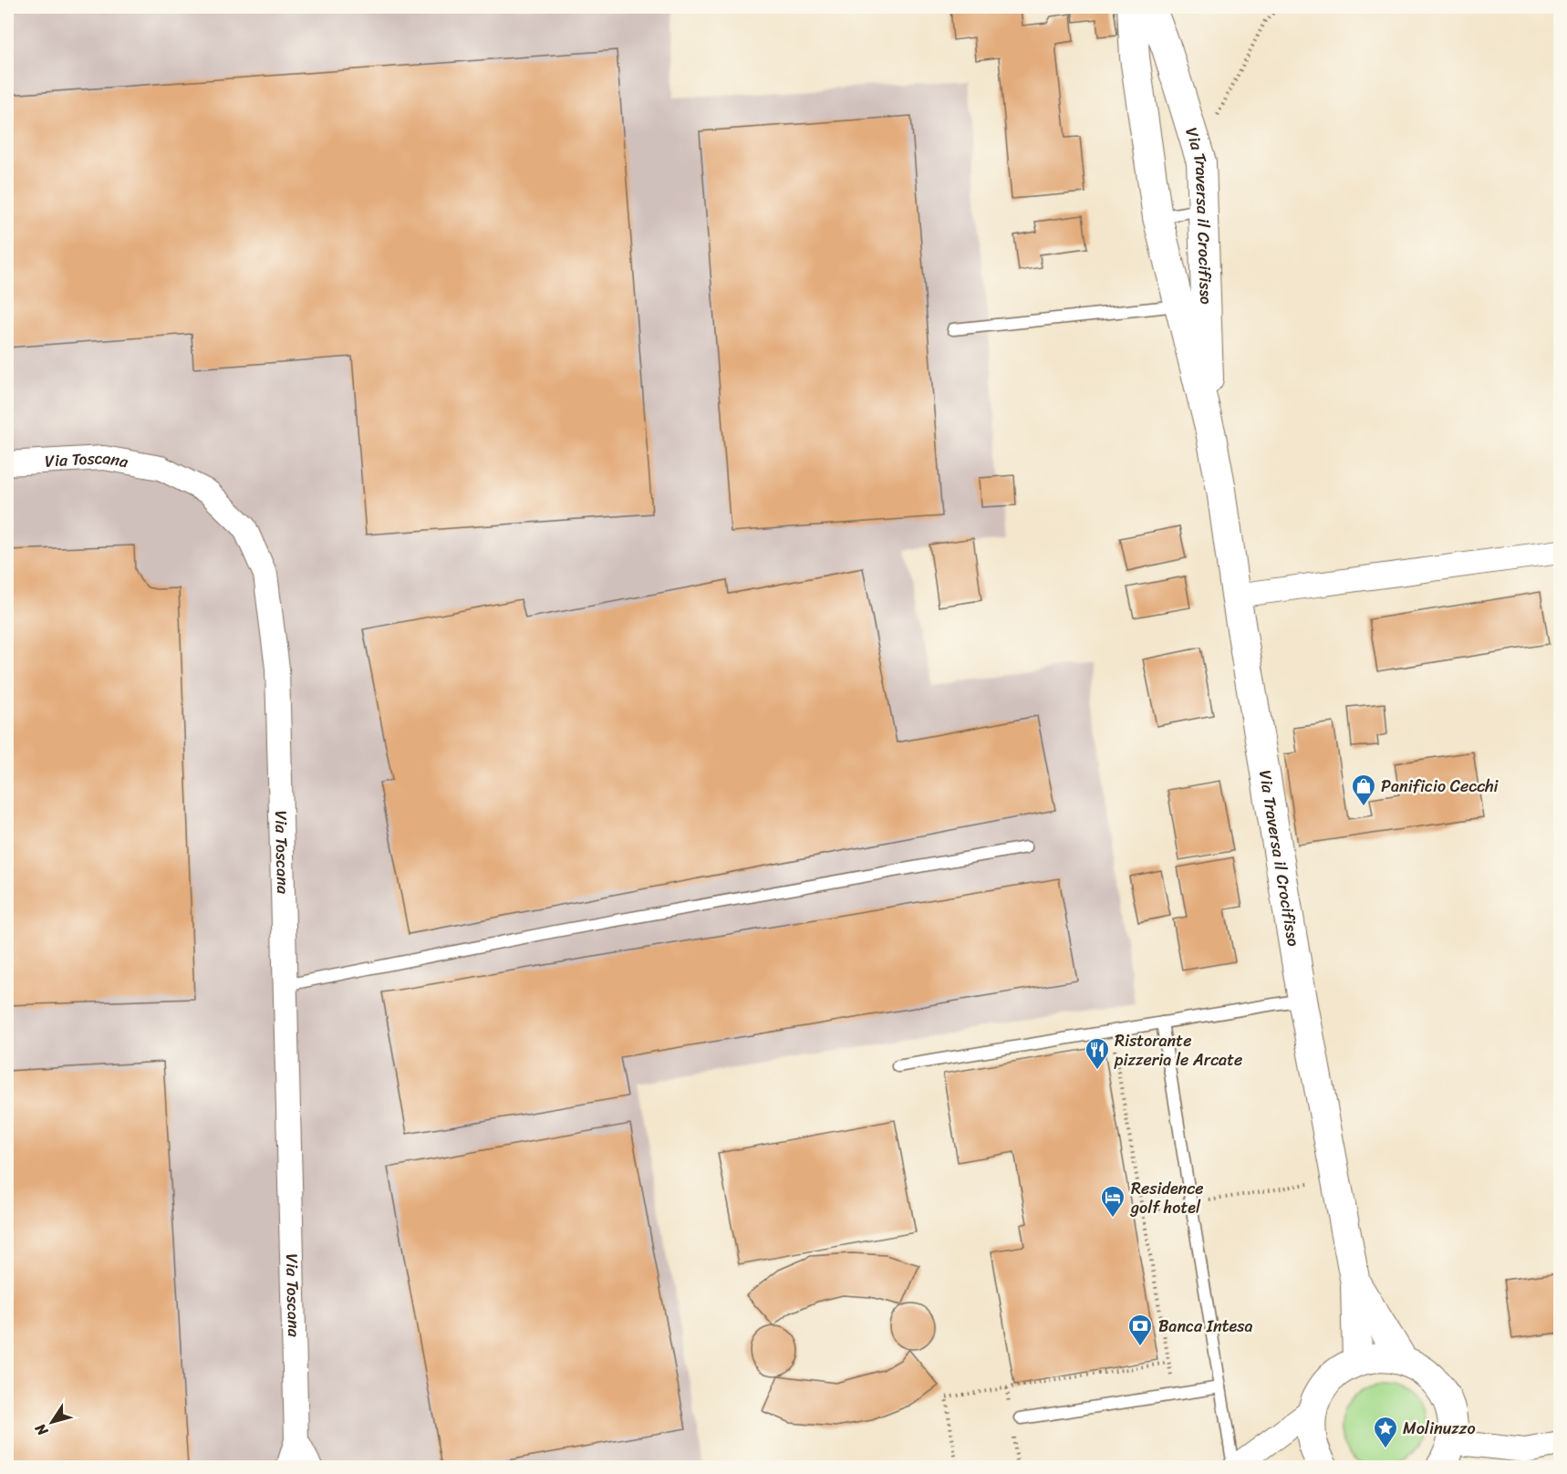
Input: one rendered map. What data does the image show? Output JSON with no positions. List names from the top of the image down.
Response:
{
  "streets": {
    "street": ["Via Traversa il Crocifisso", "Via Toscana"]
  },
  "places": {
    "shop": ["Panificio Cecchi"],
    "restaurant": ["Ristorante pizzeria le Arcate"],
    "hotel": ["Residence golf hotel"],
    "bank": ["Banca Intesa"],
    "place": ["Molinuzzo"]
  },
  "north": "bottom left"
}
